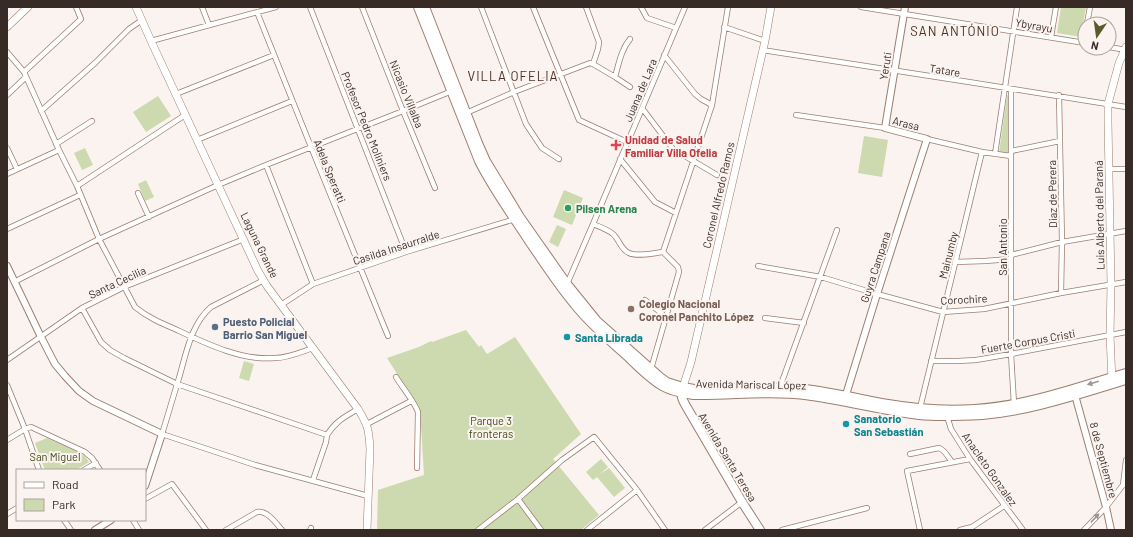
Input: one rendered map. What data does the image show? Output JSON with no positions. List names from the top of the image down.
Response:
{
  "streets": {
    "main road": [
      "Coronel Alfredo Ramos",
      "Luis Alberto del Paraná",
      "Laguna Grande",
      "Avenida Mariscal López",
      "Avenida Santa Teresa"
    ],
    "street": [
      "Ybyrayu",
      "Yeruti",
      "Tatare",
      "Juana de Lara",
      "Nicasio Villalba",
      "Arasa",
      "Profesor Pedro Moliniers",
      "Adela Speratti",
      "Diaz de Perera",
      "Casilda Insaurralde",
      "San Antonio",
      "Mainumby",
      "Guyra Campana",
      "Santa Cecilia",
      "Corochire",
      "Fuerte Corpus Cristi",
      "8 de Septiembre",
      "Anacleto Gonzalez"
    ]
  },
  "crossings": [
    ["Ybyrayu", "Yeruti"],
    ["Yeruti", "Tatare"],
    ["Yeruti", "Arasa"],
    ["Tatare", "Diaz de Perera"],
    ["Tatare", "Coronel Alfredo Ramos"],
    ["Tatare", "Luis Alberto del Paraná"],
    ["Tatare", "San Antonio"],
    ["Juana de Lara", "Avenida Mariscal López"],
    ["Arasa", "Diaz de Perera"],
    ["Arasa", "San Antonio"],
    ["Arasa", "Mainumby"],
    ["Arasa", "Guyra Campana"],
    ["Profesor Pedro Moliniers", "Casilda Insaurralde"],
    ["Adela Speratti", "Casilda Insaurralde"],
    ["Diaz de Perera", "Corochire"],
    ["Coronel Alfredo Ramos", "Avenida Mariscal López"],
    ["Coronel Alfredo Ramos", "Avenida Santa Teresa"],
    ["Luis Alberto del Paraná", "Corochire"],
    ["Luis Alberto del Paraná", "Fuerte Corpus Cristi"],
    ["Luis Alberto del Paraná", "Avenida Mariscal López"],
    ["Laguna Grande", "Casilda Insaurralde"],
    ["Laguna Grande", "Santa Cecilia"],
    ["Casilda Insaurralde", "Avenida Mariscal López"],
    ["San Antonio", "Corochire"],
    ["San Antonio", "Fuerte Corpus Cristi"],
    ["San Antonio", "Avenida Mariscal López"],
    ["Mainumby", "Corochire"],
    ["Mainumby", "Fuerte Corpus Cristi"],
    ["Mainumby", "Avenida Mariscal López"],
    ["Guyra Campana", "Corochire"],
    ["Guyra Campana", "Avenida Mariscal López"],
    ["Avenida Mariscal López", "Avenida Santa Teresa"],
    ["Avenida Mariscal López", "8 de Septiembre"],
    ["Avenida Mariscal López", "Anacleto Gonzalez"]
  ],
  "districts": ["SAN ANTÓNIO", "VILLA OFELIA"],
  "parks": ["Parque 3 fronteras", "San Miguel"],
  "places": {
    "health": ["Unidad de Salud Familiar Villa Ofelia"],
    "other": [
      "Pilsen Arena",
      "Colegio Nacional Coronel Panchito López",
      "Puesto Policial Barrio San Miguel",
      "Santa Librada",
      "Sanatorio San Sebastián"
    ]
  },
  "legend": ["Road", "Park"],
  "north": "bottom"
}
